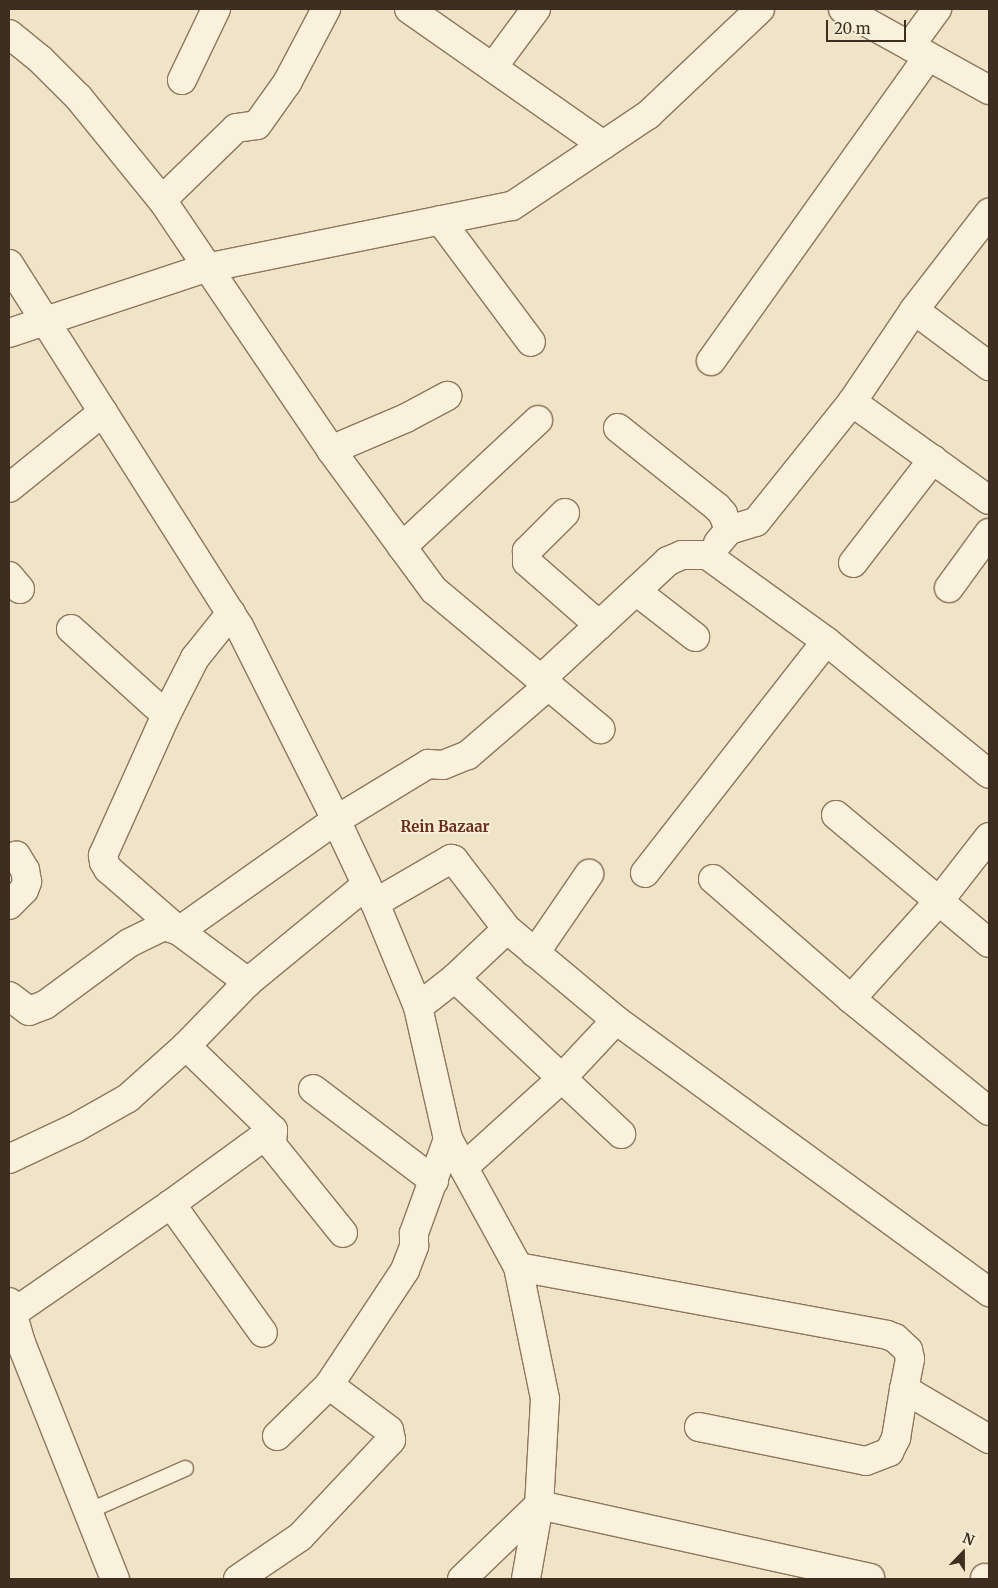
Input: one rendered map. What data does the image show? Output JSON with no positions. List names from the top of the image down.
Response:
{
  "districts": ["Rein Bazaar"],
  "scale_bar": "20 m",
  "north": "top"
}
